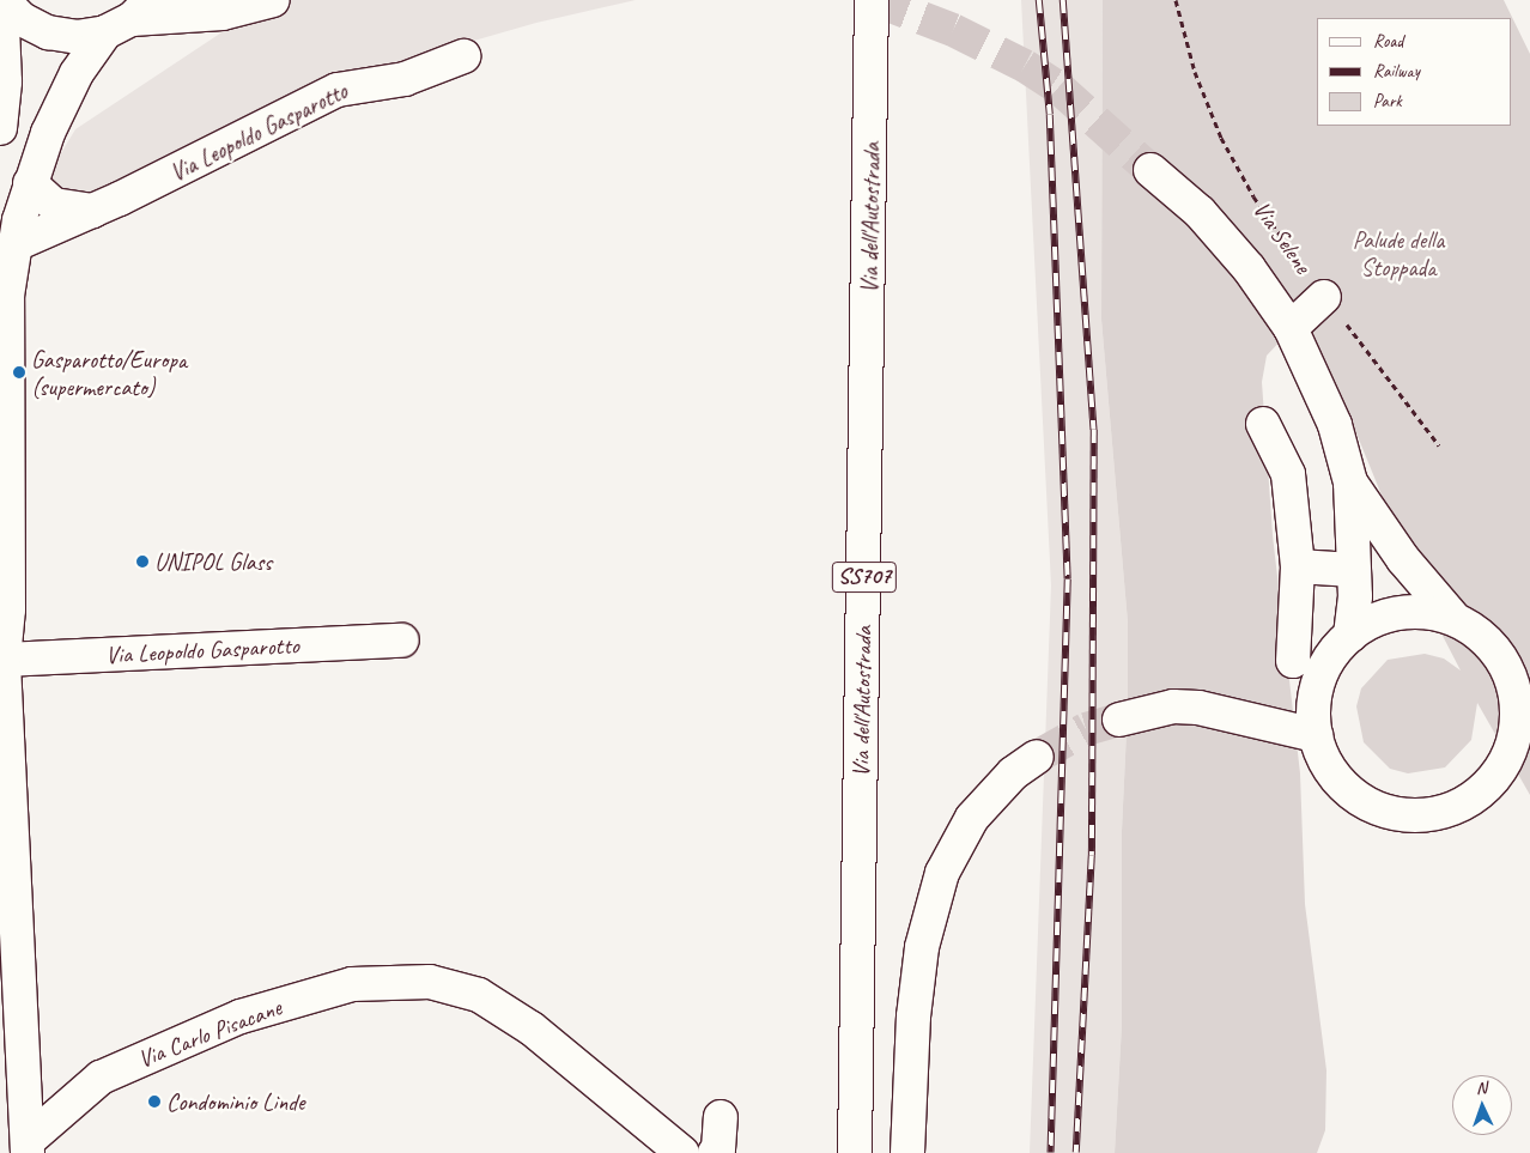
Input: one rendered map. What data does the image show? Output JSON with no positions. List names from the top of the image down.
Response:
{
  "streets": {
    "main road": [
      "Via Leopoldo Gasparotto",
      "Via dell'Autostrada",
      "Via Selene",
      "SS707",
      "Via Carlo Pisacane"
    ]
  },
  "parks": ["Palude della Stoppada"],
  "places": ["Gasparotto/Europa (supermercato)", "UNIPOL Glass", "Condominio Linde"],
  "legend": ["Road", "Railway", "Park"],
  "north": "top"
}
